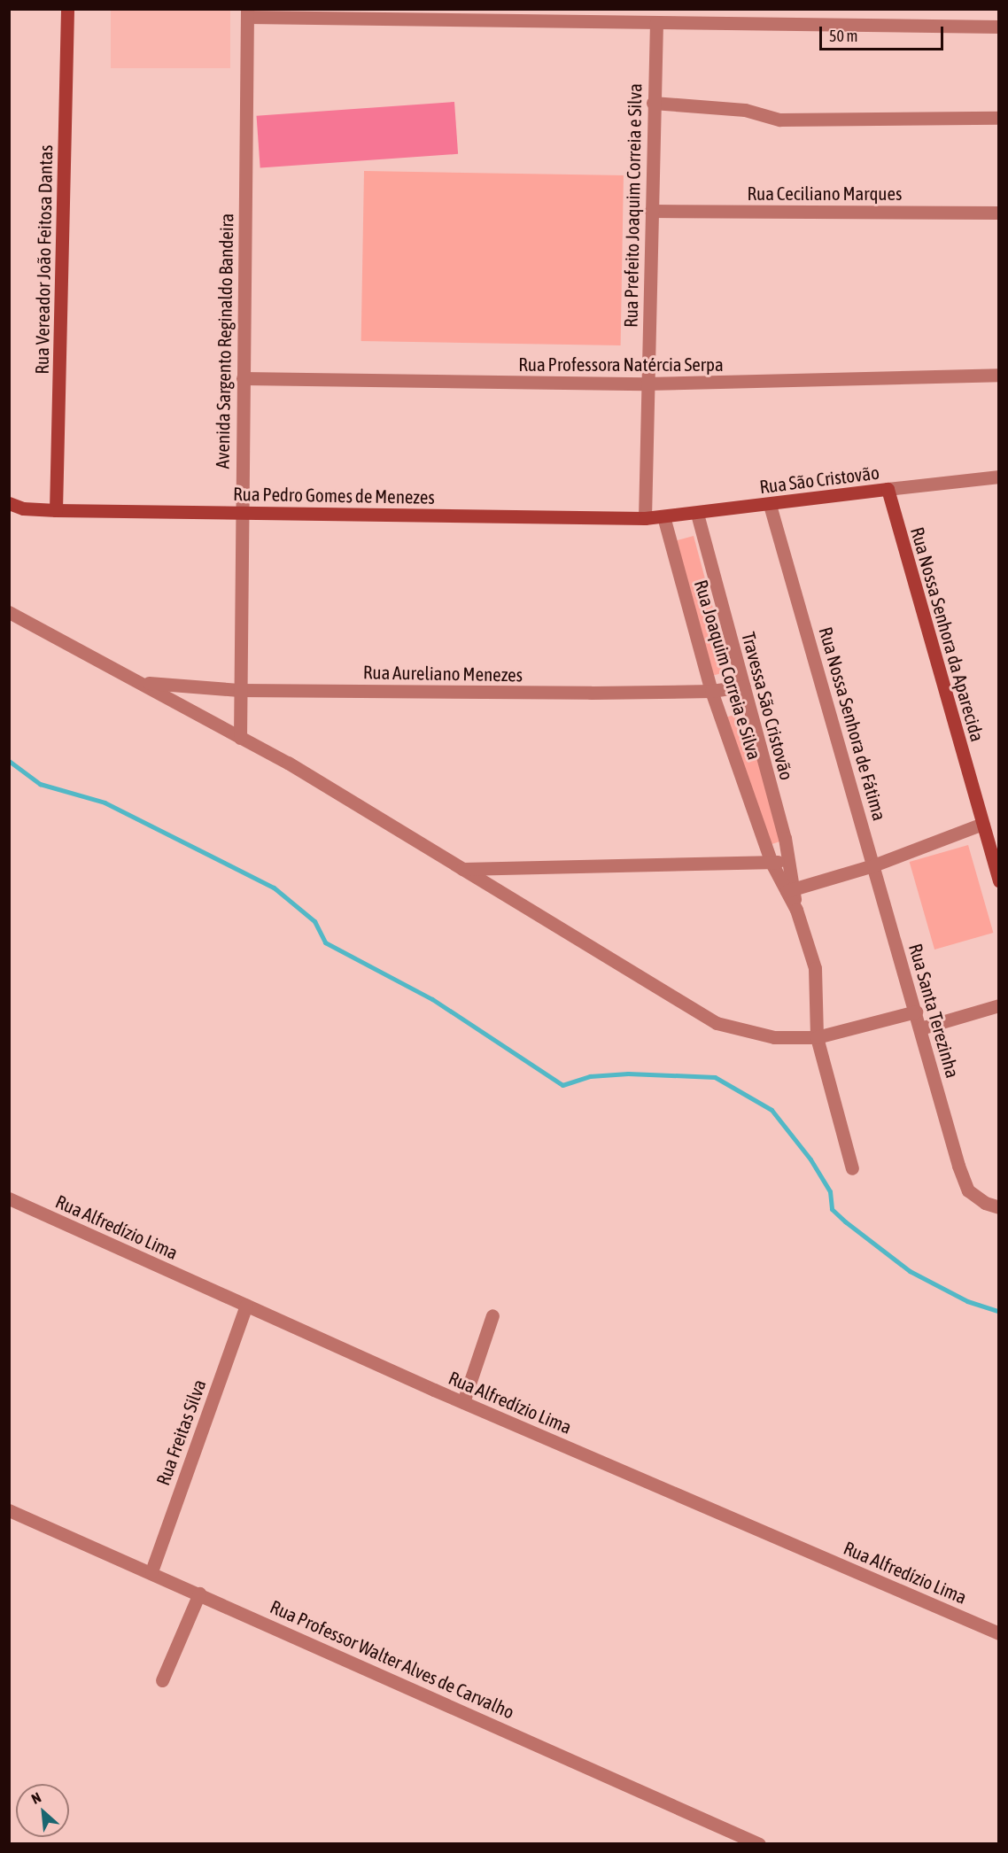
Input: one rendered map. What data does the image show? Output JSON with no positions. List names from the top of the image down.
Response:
{
  "streets": {
    "street": [
      "Rua Ceciliano Marques",
      "Rua Prefeito Joaquim Correia e Silva",
      "Rua Vereador João Feitosa Dantas",
      "Avenida Sargento Reginaldo Bandeira",
      "Rua Professora Natércia Serpa",
      "Rua São Cristovão",
      "Rua Pedro Gomes de Menezes",
      "Rua Nossa Senhora da Aparecida",
      "Rua Joaquim Correia e Silva",
      "Rua Aureliano Menezes",
      "Travessa São Cristovão",
      "Rua Nossa Senhora de Fátima",
      "Rua Santa Terezinha",
      "Rua Alfredízio Lima",
      "Rua Freitas Silva",
      "Rua Professor Walter Alves de Carvalho"
    ]
  },
  "crossings": [
    ["Rua Ceciliano Marques", "Rua Prefeito Joaquim Correia e Silva"],
    ["Rua Prefeito Joaquim Correia e Silva", "Rua Professora Natércia Serpa"],
    ["Rua Prefeito Joaquim Correia e Silva", "Rua São Cristovão"],
    ["Rua Prefeito Joaquim Correia e Silva", "Rua Pedro Gomes de Menezes"],
    ["Rua Vereador João Feitosa Dantas", "Rua Pedro Gomes de Menezes"],
    ["Avenida Sargento Reginaldo Bandeira", "Rua Professora Natércia Serpa"],
    ["Avenida Sargento Reginaldo Bandeira", "Rua Pedro Gomes de Menezes"],
    ["Avenida Sargento Reginaldo Bandeira", "Rua Aureliano Menezes"],
    ["Rua São Cristovão", "Rua Pedro Gomes de Menezes"],
    ["Rua São Cristovão", "Rua Nossa Senhora da Aparecida"],
    ["Rua São Cristovão", "Rua Joaquim Correia e Silva"],
    ["Rua São Cristovão", "Travessa São Cristovão"],
    ["Rua São Cristovão", "Rua Nossa Senhora de Fátima"],
    ["Rua Joaquim Correia e Silva", "Rua Aureliano Menezes"],
    ["Rua Joaquim Correia e Silva", "Travessa São Cristovão"],
    ["Rua Aureliano Menezes", "Travessa São Cristovão"],
    ["Rua Nossa Senhora de Fátima", "Rua Santa Terezinha"],
    ["Rua Alfredízio Lima", "Rua Freitas Silva"],
    ["Rua Freitas Silva", "Rua Professor Walter Alves de Carvalho"]
  ],
  "scale_bar": "50 m",
  "north": "top left"
}
